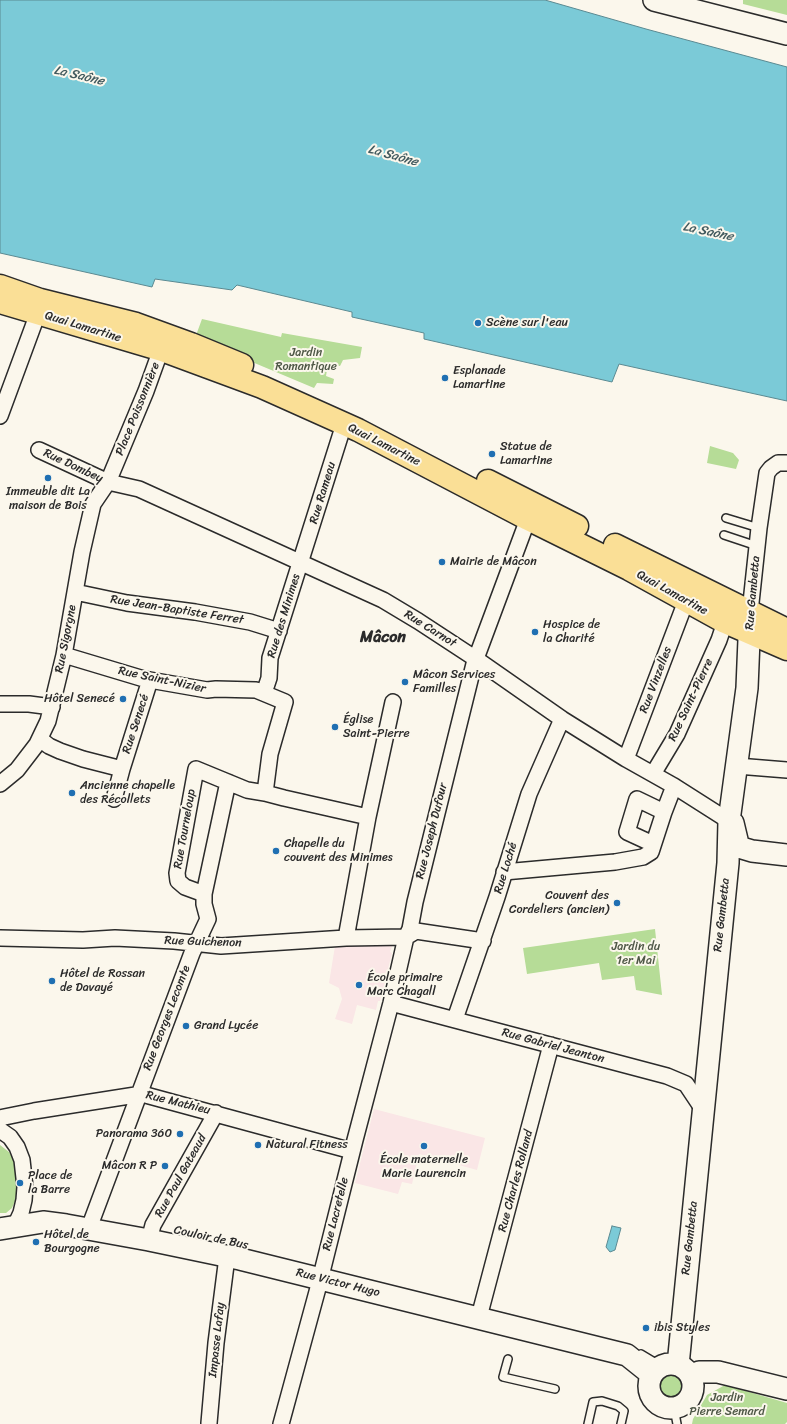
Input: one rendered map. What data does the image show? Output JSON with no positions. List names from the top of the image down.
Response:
{
  "streets": {
    "main road": ["Quai Lamartine"],
    "street": [
      "Place Poissonnière",
      "Rue Dombey",
      "Rue Rameau",
      "Rue Gambetta",
      "Rue Jean-Baptiste Ferret",
      "Rue des Minimes",
      "Rue Carnot",
      "Rue Sigorgne",
      "Rue Saint-Nizier",
      "Rue Vinzelles",
      "Rue Saint-Pierre",
      "Rue Senecé",
      "Rue Tourneloup",
      "Rue Joseph Dufour",
      "Rue Loché",
      "Rue Guichenon",
      "Rue Georges Lecomte",
      "Rue Gabriel Jeanton",
      "Rue Mathieu",
      "Rue Paul Gateaud",
      "Rue Charles Rolland",
      "Rue Lacretelle",
      "Rue Victor Hugo",
      "Impasse Lafay"
    ],
    "lane": ["Couloir de Bus"]
  },
  "crossings": [
    ["Quai Lamartine", "Place Poissonnière"],
    ["Quai Lamartine", "Rue Rameau"],
    ["Quai Lamartine", "Rue Gambetta"],
    ["Quai Lamartine", "Rue Vinzelles"],
    ["Quai Lamartine", "Rue Saint-Pierre"],
    ["Quai Lamartine", "Rue Joseph Dufour"],
    ["Place Poissonnière", "Rue Dombey"],
    ["Place Poissonnière", "Rue Carnot"],
    ["Place Poissonnière", "Rue Sigorgne"],
    ["Rue Dombey", "Rue Carnot"],
    ["Rue Dombey", "Rue Sigorgne"],
    ["Rue Rameau", "Rue des Minimes"],
    ["Rue Rameau", "Rue Carnot"],
    ["Rue Gambetta", "Rue Carnot"],
    ["Rue Gambetta", "Rue Gabriel Jeanton"],
    ["Rue Gambetta", "Rue Victor Hugo"],
    ["Rue Jean-Baptiste Ferret", "Rue des Minimes"],
    ["Rue Jean-Baptiste Ferret", "Rue Sigorgne"],
    ["Rue des Minimes", "Rue Carnot"],
    ["Rue des Minimes", "Rue Saint-Nizier"],
    ["Rue Carnot", "Rue Sigorgne"],
    ["Rue Carnot", "Rue Vinzelles"],
    ["Rue Carnot", "Rue Saint-Pierre"],
    ["Rue Carnot", "Rue Joseph Dufour"],
    ["Rue Carnot", "Rue Loché"],
    ["Rue Sigorgne", "Rue Saint-Nizier"],
    ["Rue Sigorgne", "Rue Senecé"],
    ["Rue Saint-Nizier", "Rue Senecé"],
    ["Rue Joseph Dufour", "Rue Guichenon"],
    ["Rue Joseph Dufour", "Rue Gabriel Jeanton"],
    ["Rue Joseph Dufour", "Rue Lacretelle"],
    ["Rue Loché", "Rue Guichenon"],
    ["Rue Loché", "Rue Gabriel Jeanton"],
    ["Rue Guichenon", "Rue Georges Lecomte"],
    ["Rue Georges Lecomte", "Rue Mathieu"],
    ["Rue Georges Lecomte", "Rue Victor Hugo"],
    ["Rue Gabriel Jeanton", "Rue Charles Rolland"],
    ["Rue Gabriel Jeanton", "Rue Lacretelle"],
    ["Rue Mathieu", "Rue Paul Gateaud"],
    ["Rue Mathieu", "Rue Lacretelle"],
    ["Rue Paul Gateaud", "Couloir de Bus"],
    ["Rue Paul Gateaud", "Rue Victor Hugo"],
    ["Rue Charles Rolland", "Rue Victor Hugo"],
    ["Rue Lacretelle", "Couloir de Bus"],
    ["Rue Lacretelle", "Rue Victor Hugo"],
    ["Couloir de Bus", "Rue Victor Hugo"],
    ["Rue Victor Hugo", "Impasse Lafay"]
  ],
  "districts": ["Mâcon"],
  "water": ["La Saône"],
  "parks": ["Jardin Romantique", "Jardin du 1er Mai", "Jardin Pierre Semard"],
  "places": [
    "Scène sur l'eau",
    "Esplanade Lamartine",
    "Statue de Lamartine",
    "Immeuble dit La maison de Bois",
    "Mairie de Mâcon",
    "Hospice de la Charité",
    "Mâcon Services Familles",
    "Hôtel Senecé",
    "Église Saint-Pierre",
    "Ancienne chapelle des Récollets",
    "Chapelle du couvent des Minimes",
    "Couvent des Cordeliers (ancien)",
    "Hôtel de Rossan de Davayé",
    "École primaire Marc Chagall",
    "Grand Lycée",
    "Panorama 360",
    "Natural Fitness",
    "École maternelle Marie Laurencin",
    "Mâcon R P",
    "Place de la Barre",
    "Hôtel de Bourgogne",
    "ibis Styles"
  ]
}
